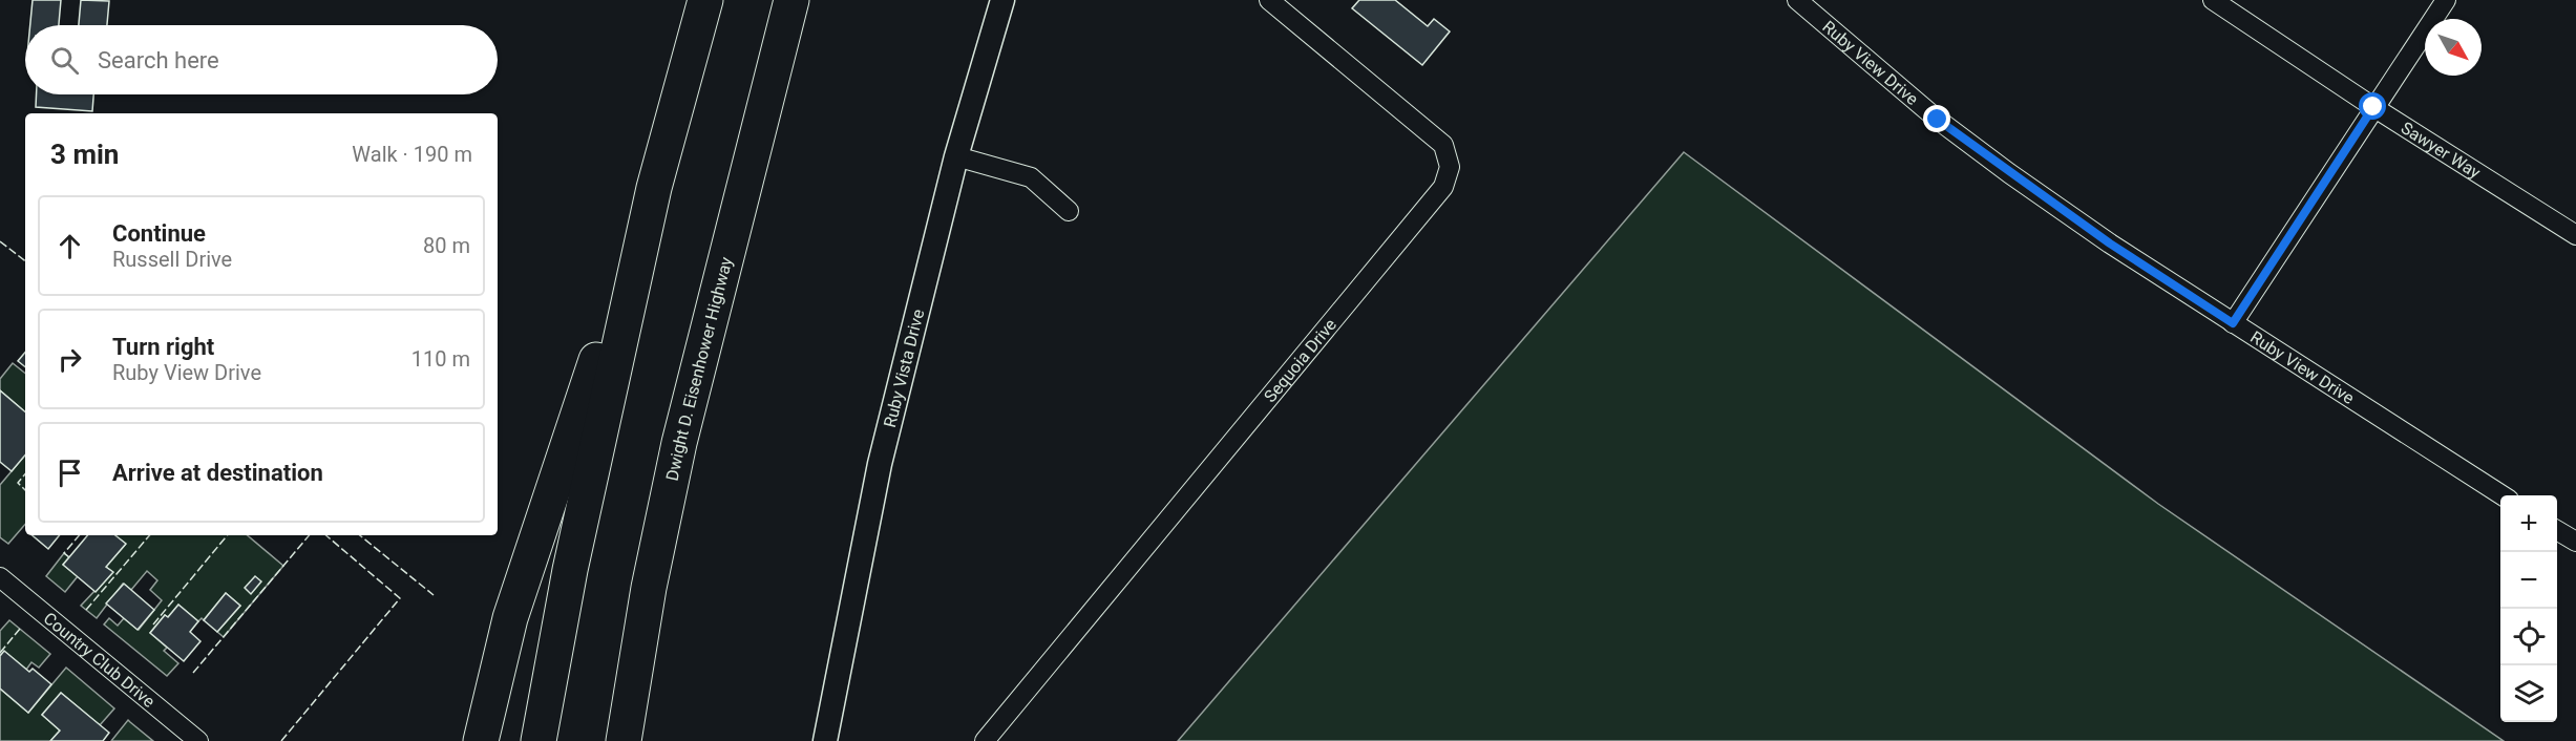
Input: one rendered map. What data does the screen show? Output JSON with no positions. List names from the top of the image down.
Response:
{
  "streets": {
    "highway": ["Dwight D. Eisenhower Highway"],
    "street": [
      "Ruby View Drive",
      "Sawyer Way",
      "Sequoia Drive",
      "Ruby Vista Drive",
      "Country Club Drive"
    ]
  },
  "north": "bottom right",
  "page": {
    "search": "Search here",
    "heading": ["3 min", "Walk · 190 m"],
    "list": [
      ["Continue", "Russell Drive", "80 m"],
      ["Turn right", "Ruby View Drive", "110 m"],
      "Arrive at destination"
    ],
    "map_buttons": ["+", "−"]
  }
}
